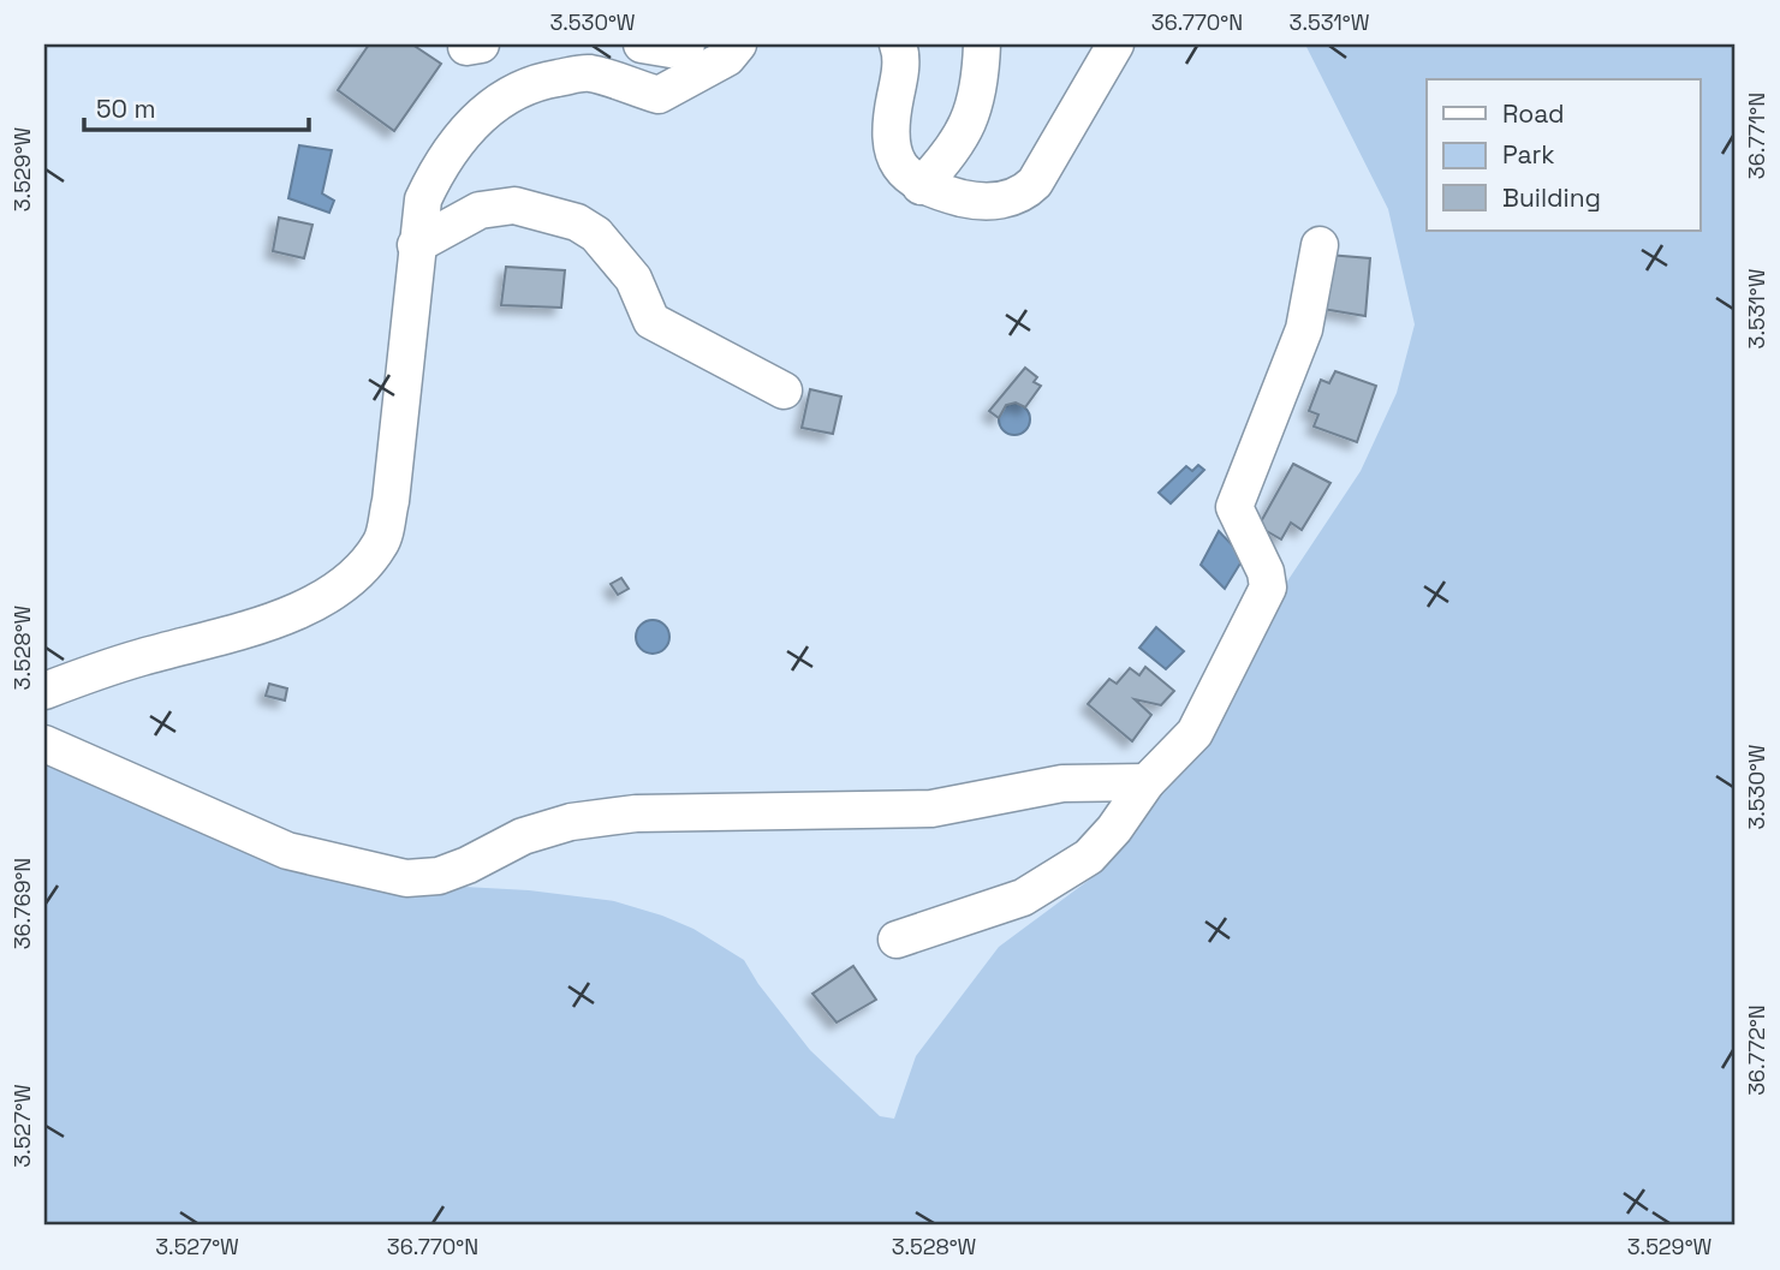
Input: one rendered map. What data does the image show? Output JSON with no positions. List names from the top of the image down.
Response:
{
  "legend": ["Road", "Park", "Building"],
  "scale_bar": "50 m",
  "coordinates": [
    "3.530°W",
    "36.770°N",
    "3.531°W",
    "36.771°N",
    "3.529°W",
    "3.528°W",
    "36.769°N",
    "36.772°N",
    "3.527°W"
  ]
}
